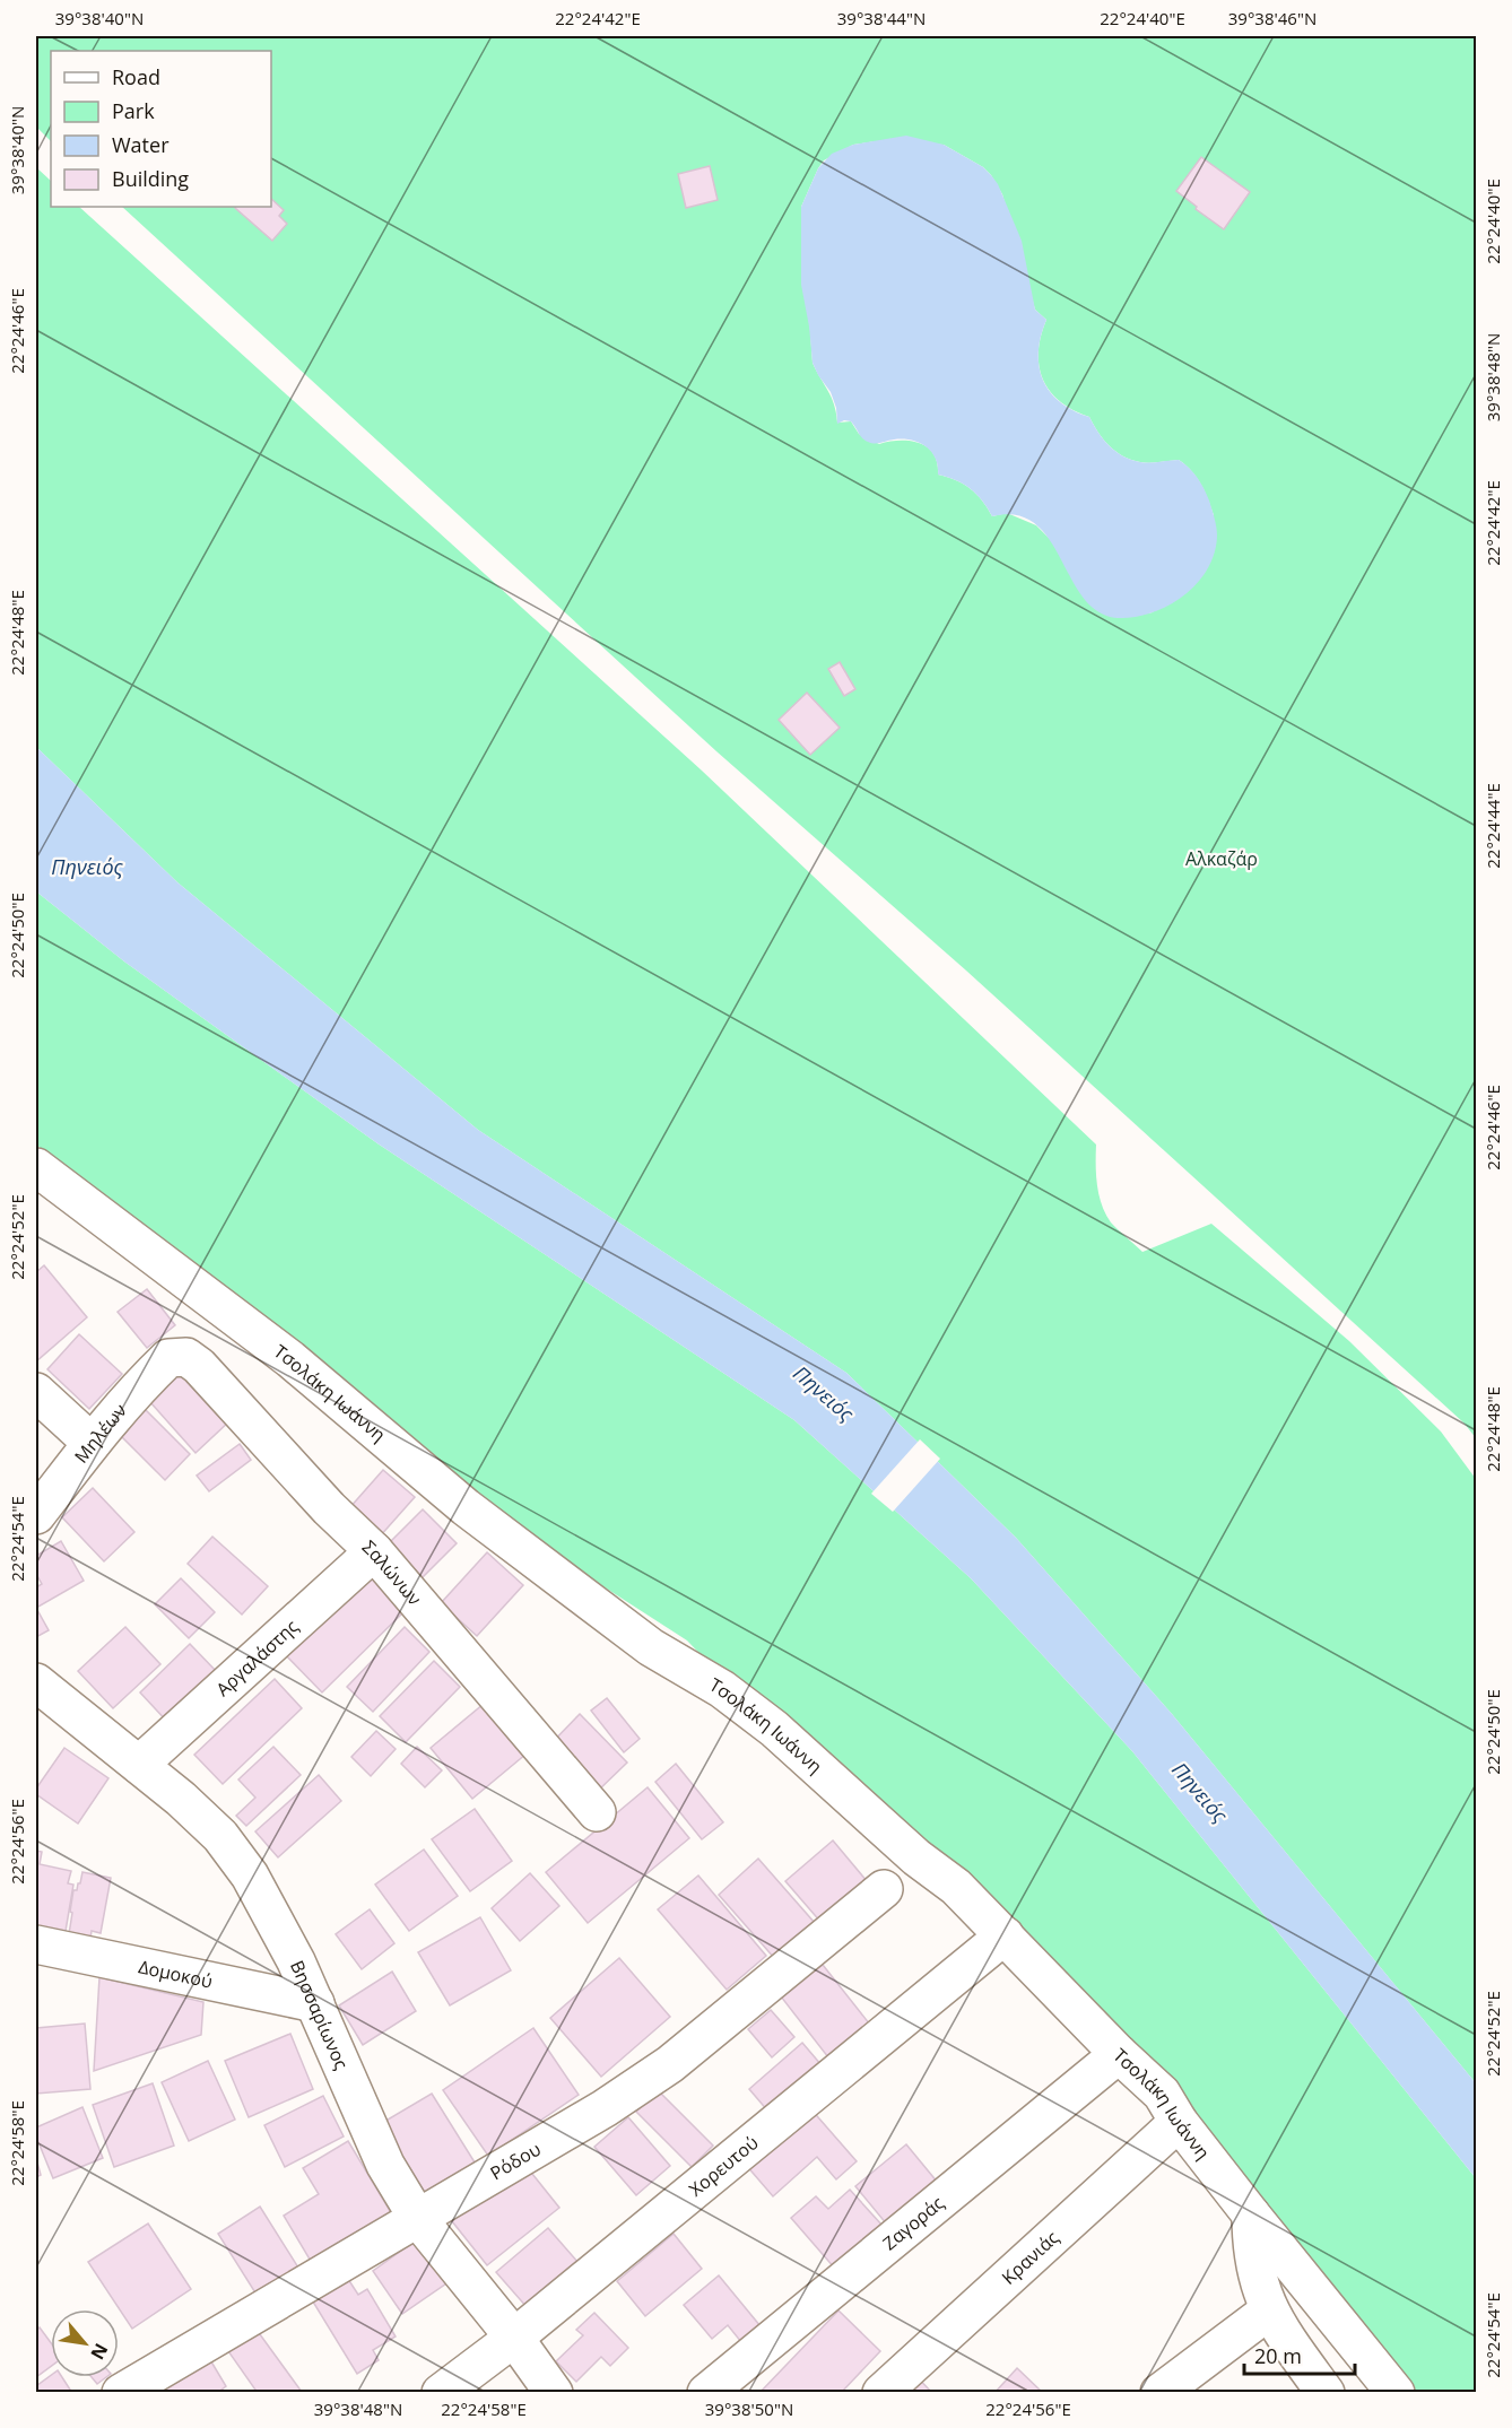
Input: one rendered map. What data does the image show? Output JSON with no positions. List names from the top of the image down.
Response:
{
  "streets": {
    "street": [
      "Τσολάκη Ιωάννη",
      "Μηλέων",
      "Σαλώνων",
      "Αργαλάστης",
      "Δομοκού",
      "Βησσαρίωνος",
      "Ρόδου",
      "Χορευτού",
      "Ζαγοράς",
      "Κρανιάς"
    ]
  },
  "crossings": [
    ["Τσολάκη Ιωάννη", "Χορευτού"],
    ["Τσολάκη Ιωάννη", "Ζαγοράς"],
    ["Τσολάκη Ιωάννη", "Κρανιάς"],
    ["Μηλέων", "Σαλώνων"],
    ["Σαλώνων", "Αργαλάστης"],
    ["Αργαλάστης", "Βησσαρίωνος"],
    ["Δομοκού", "Βησσαρίωνος"],
    ["Βησσαρίωνος", "Ρόδου"],
    ["Βησσαρίωνος", "Χορευτού"]
  ],
  "water": ["Πηνειός"],
  "parks": ["Αλκαζάρ"],
  "legend": [
    "Road",
    "Park",
    "Water",
    "Building"
  ],
  "scale_bar": "20 m",
  "north": "bottom right",
  "coordinates": [
    "39°38'40\"N",
    "22°24'42\"E",
    "39°38'44\"N",
    "22°24'40\"E",
    "39°38'46\"N",
    "22°24'46\"E",
    "39°38'48\"N",
    "22°24'48\"E",
    "22°24'44\"E",
    "22°24'50\"E",
    "22°24'52\"E",
    "22°24'54\"E",
    "22°24'56\"E",
    "22°24'58\"E",
    "39°38'50\"N"
  ]
}
